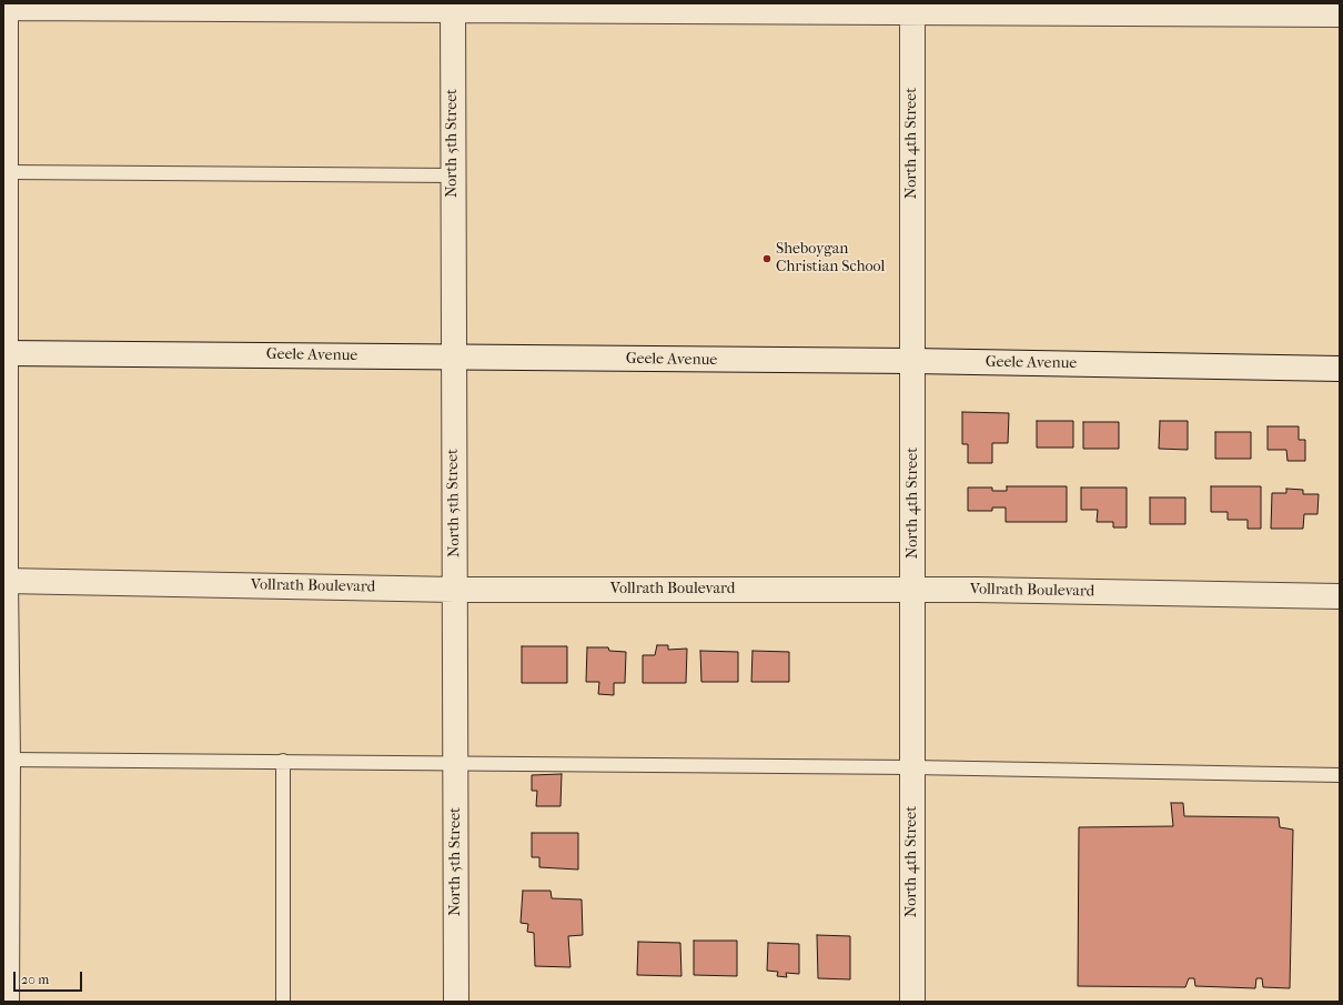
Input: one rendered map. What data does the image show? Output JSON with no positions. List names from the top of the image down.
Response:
{
  "streets": {
    "street": [
      "North 5th Street",
      "North 4th Street",
      "Geele Avenue",
      "Vollrath Boulevard"
    ]
  },
  "crossings": [
    ["North 5th Street", "Geele Avenue"],
    ["North 5th Street", "Vollrath Boulevard"],
    ["North 4th Street", "Geele Avenue"],
    ["North 4th Street", "Vollrath Boulevard"]
  ],
  "places": ["Sheboygan Christian School"],
  "scale_bar": "20 m"
}
